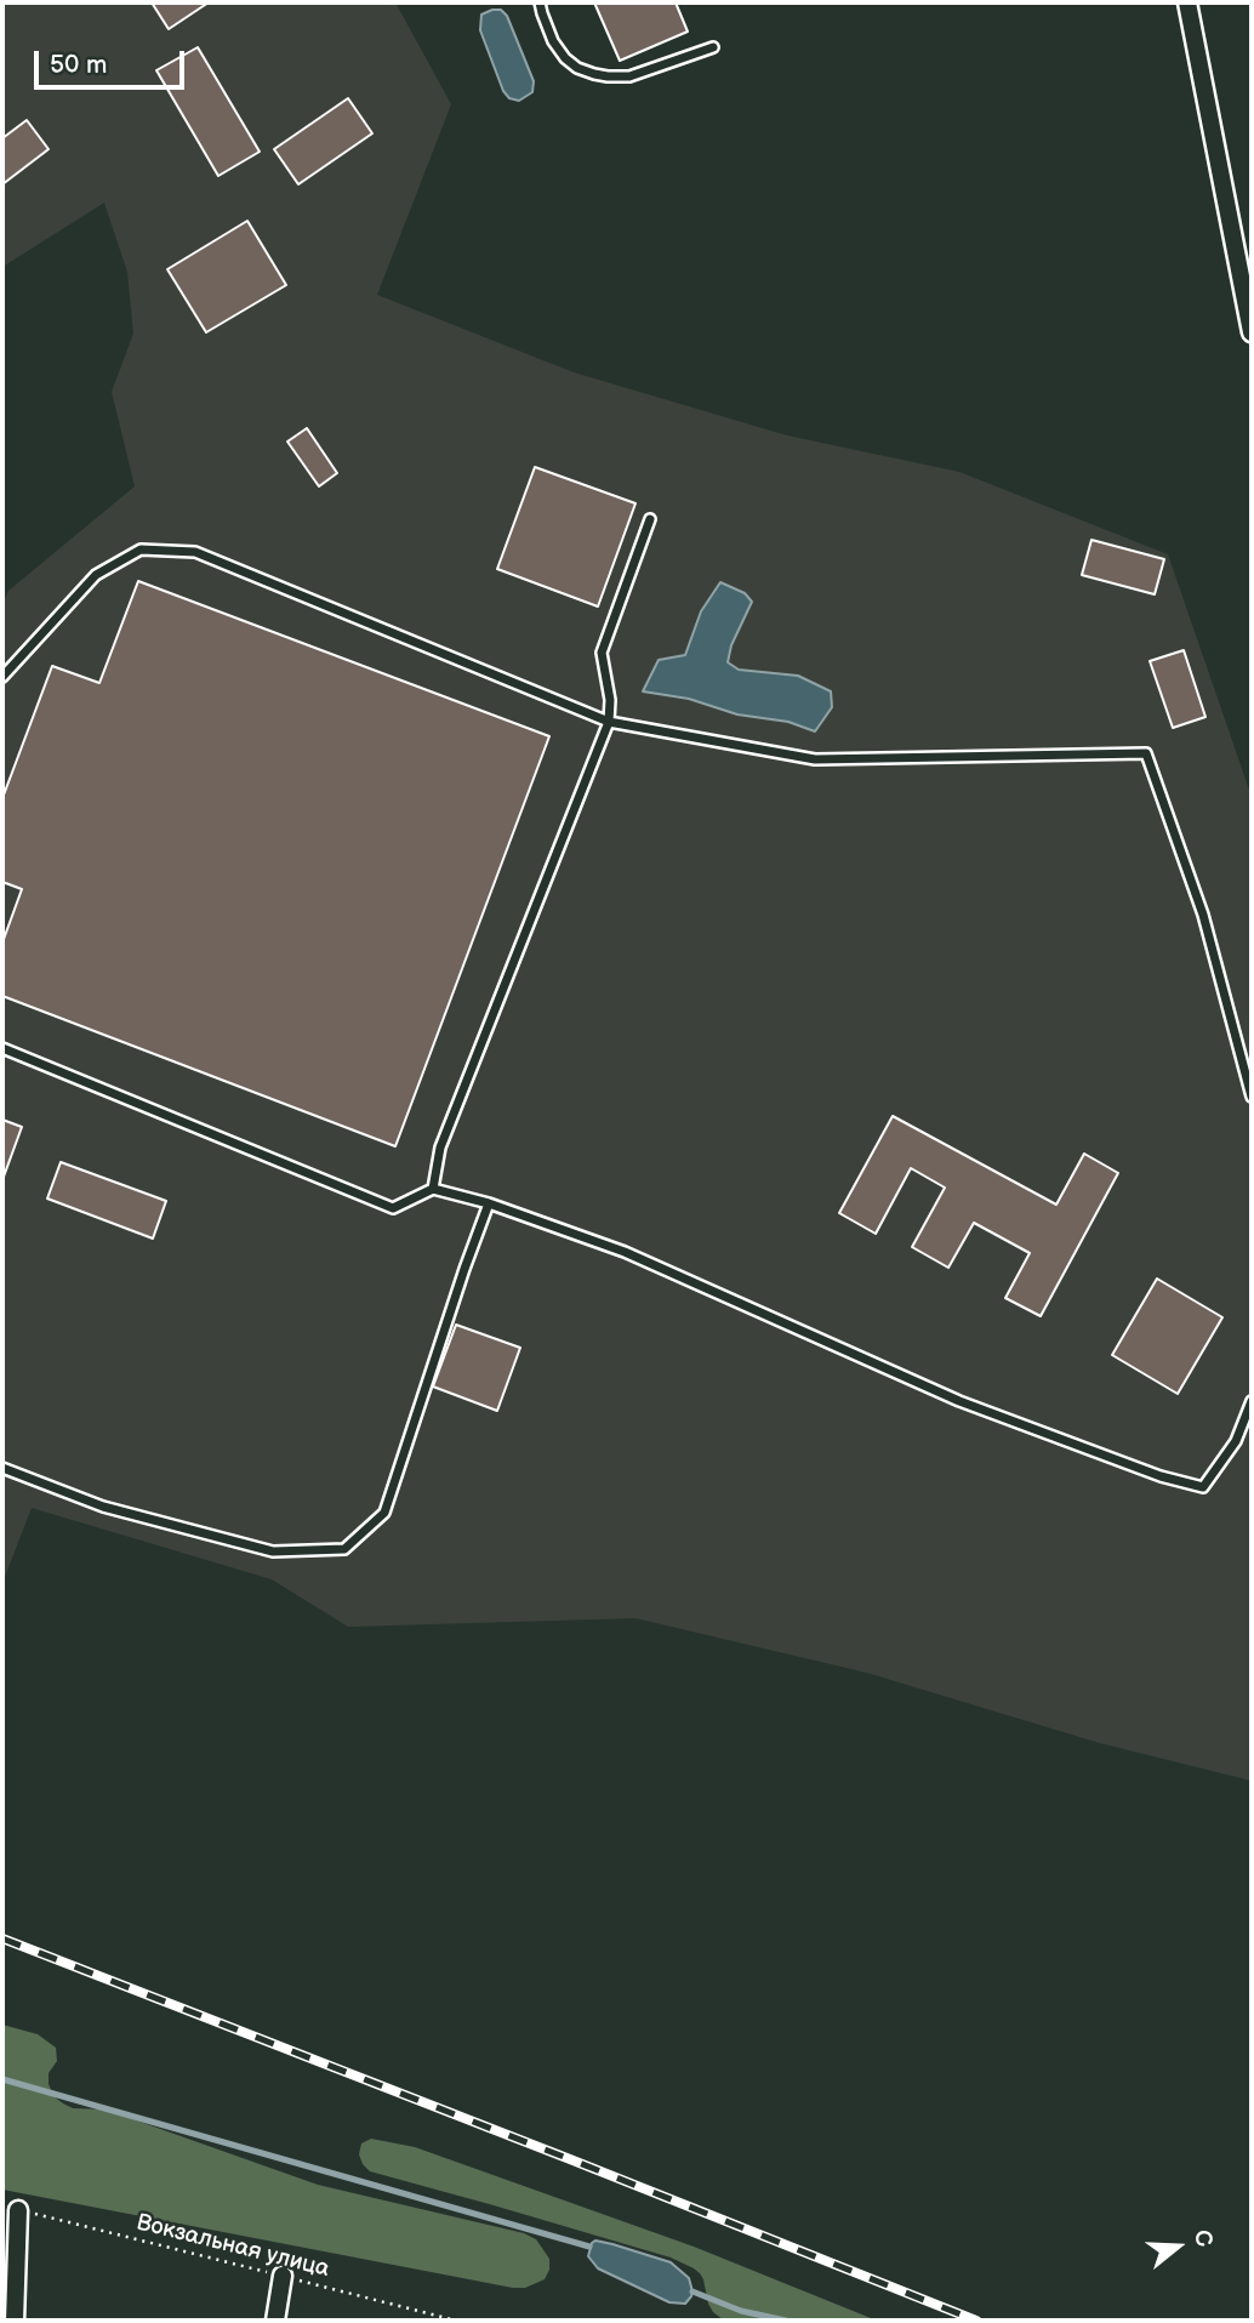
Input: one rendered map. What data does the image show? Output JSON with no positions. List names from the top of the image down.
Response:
{
  "streets": {
    "path": ["Вокзальная улица"]
  },
  "scale_bar": "50 m",
  "north": "right"
}
